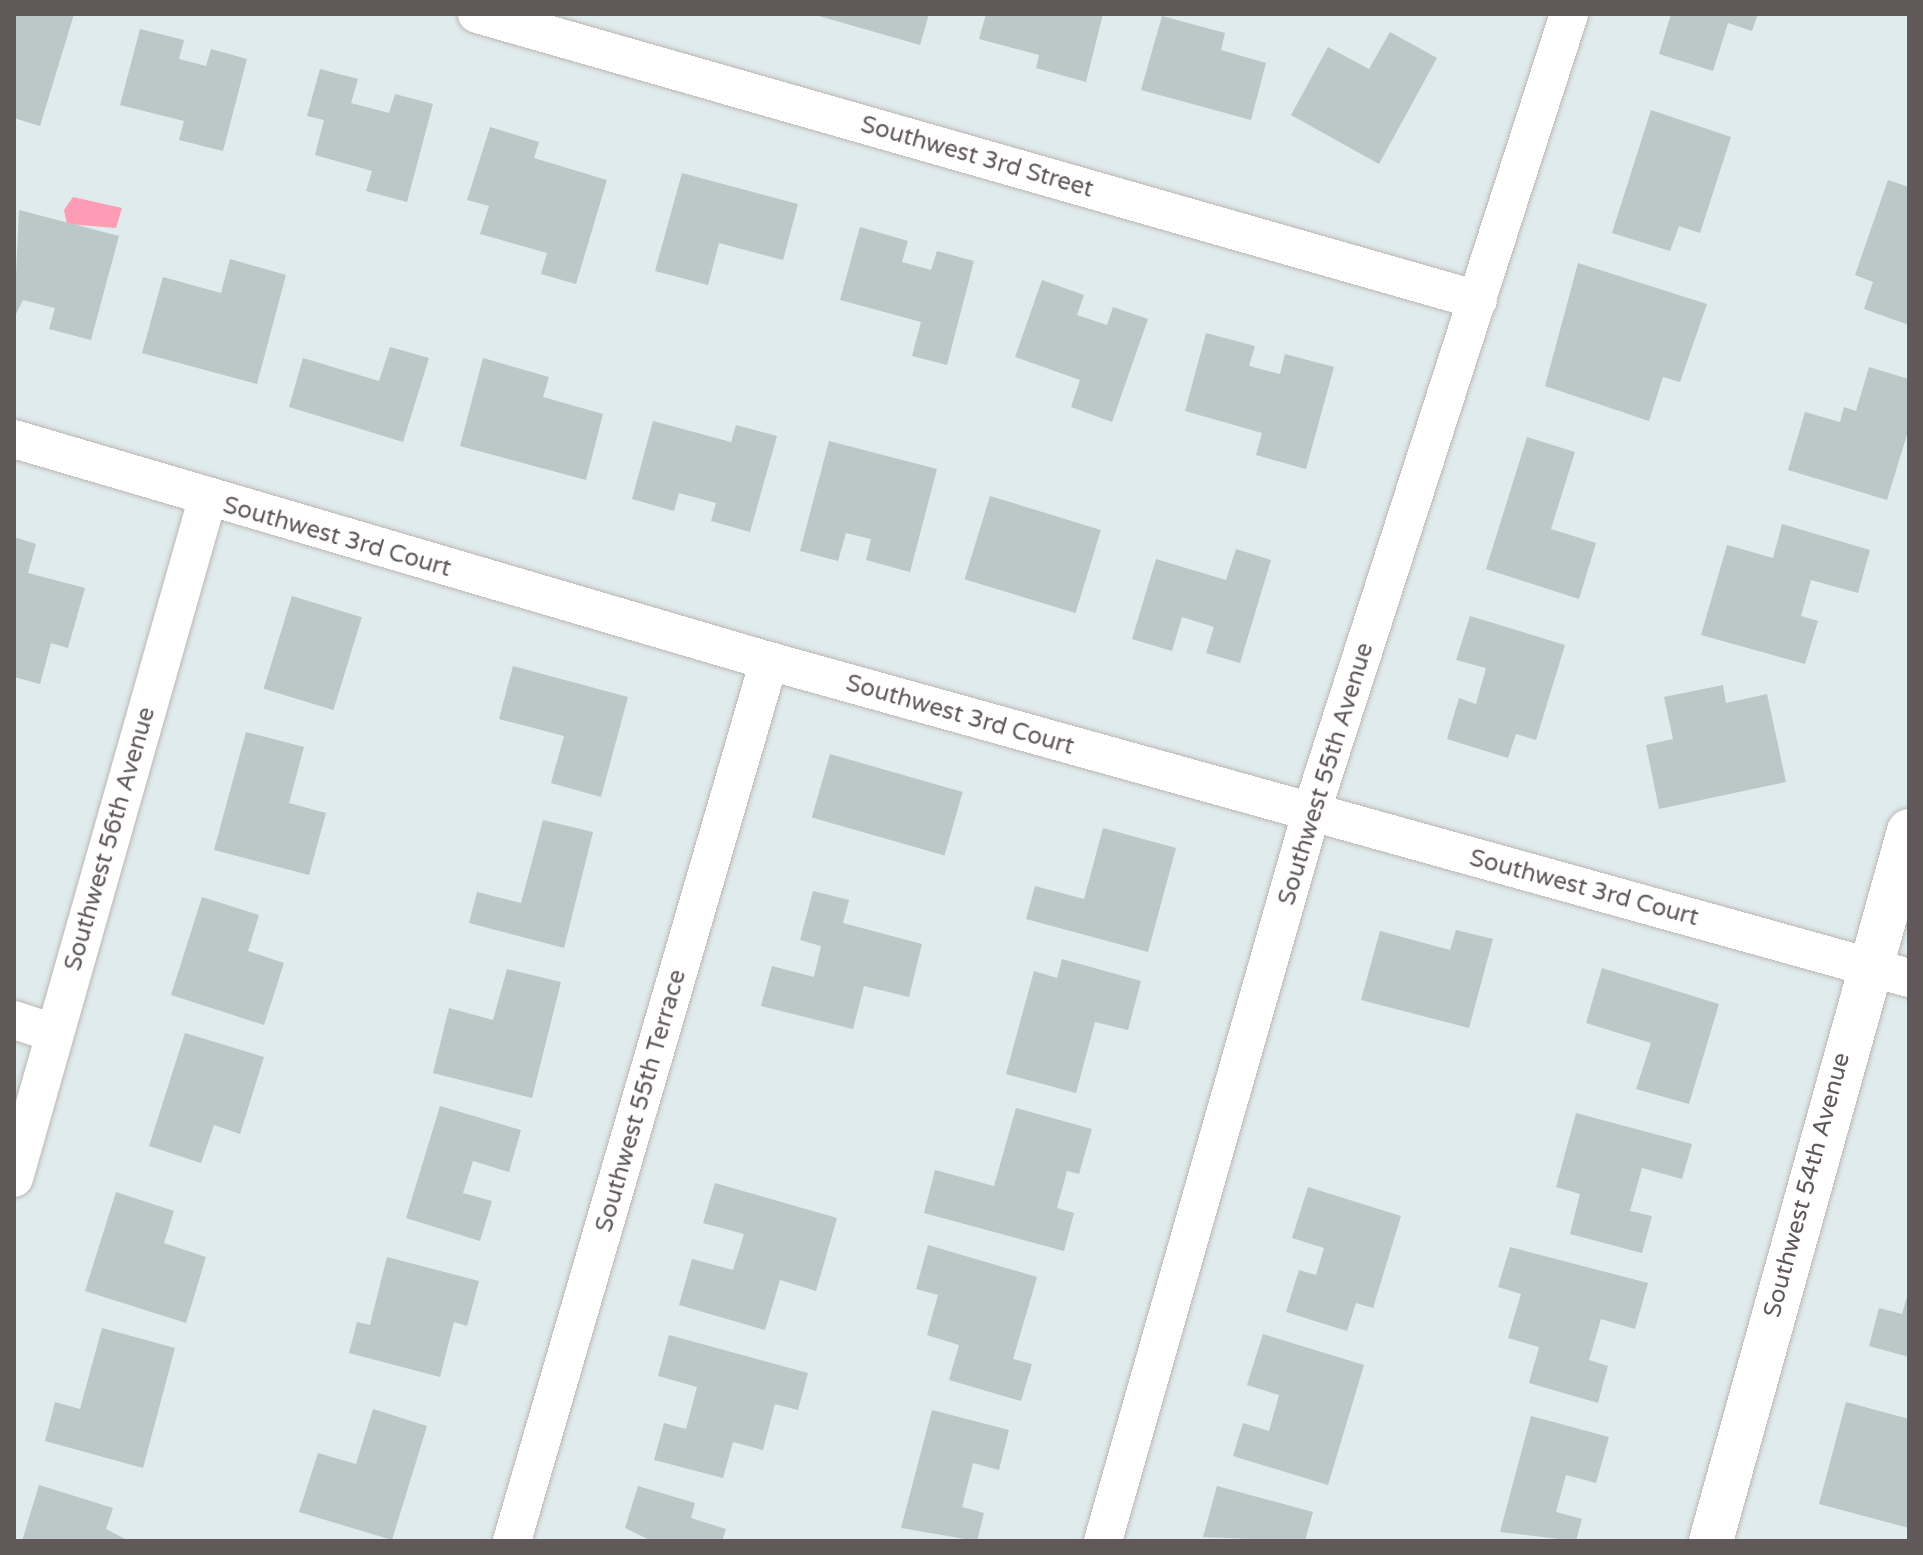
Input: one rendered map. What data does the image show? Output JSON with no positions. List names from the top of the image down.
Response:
{
  "streets": {
    "street": [
      "Southwest 3rd Street",
      "Southwest 3rd Court",
      "Southwest 55th Avenue",
      "Southwest 56th Avenue",
      "Southwest 55th Terrace",
      "Southwest 54th Avenue"
    ]
  },
  "crossings": [
    ["Southwest 3rd Street", "Southwest 55th Avenue"],
    ["Southwest 3rd Court", "Southwest 55th Avenue"],
    ["Southwest 3rd Court", "Southwest 56th Avenue"],
    ["Southwest 3rd Court", "Southwest 55th Terrace"],
    ["Southwest 3rd Court", "Southwest 54th Avenue"]
  ]
}
